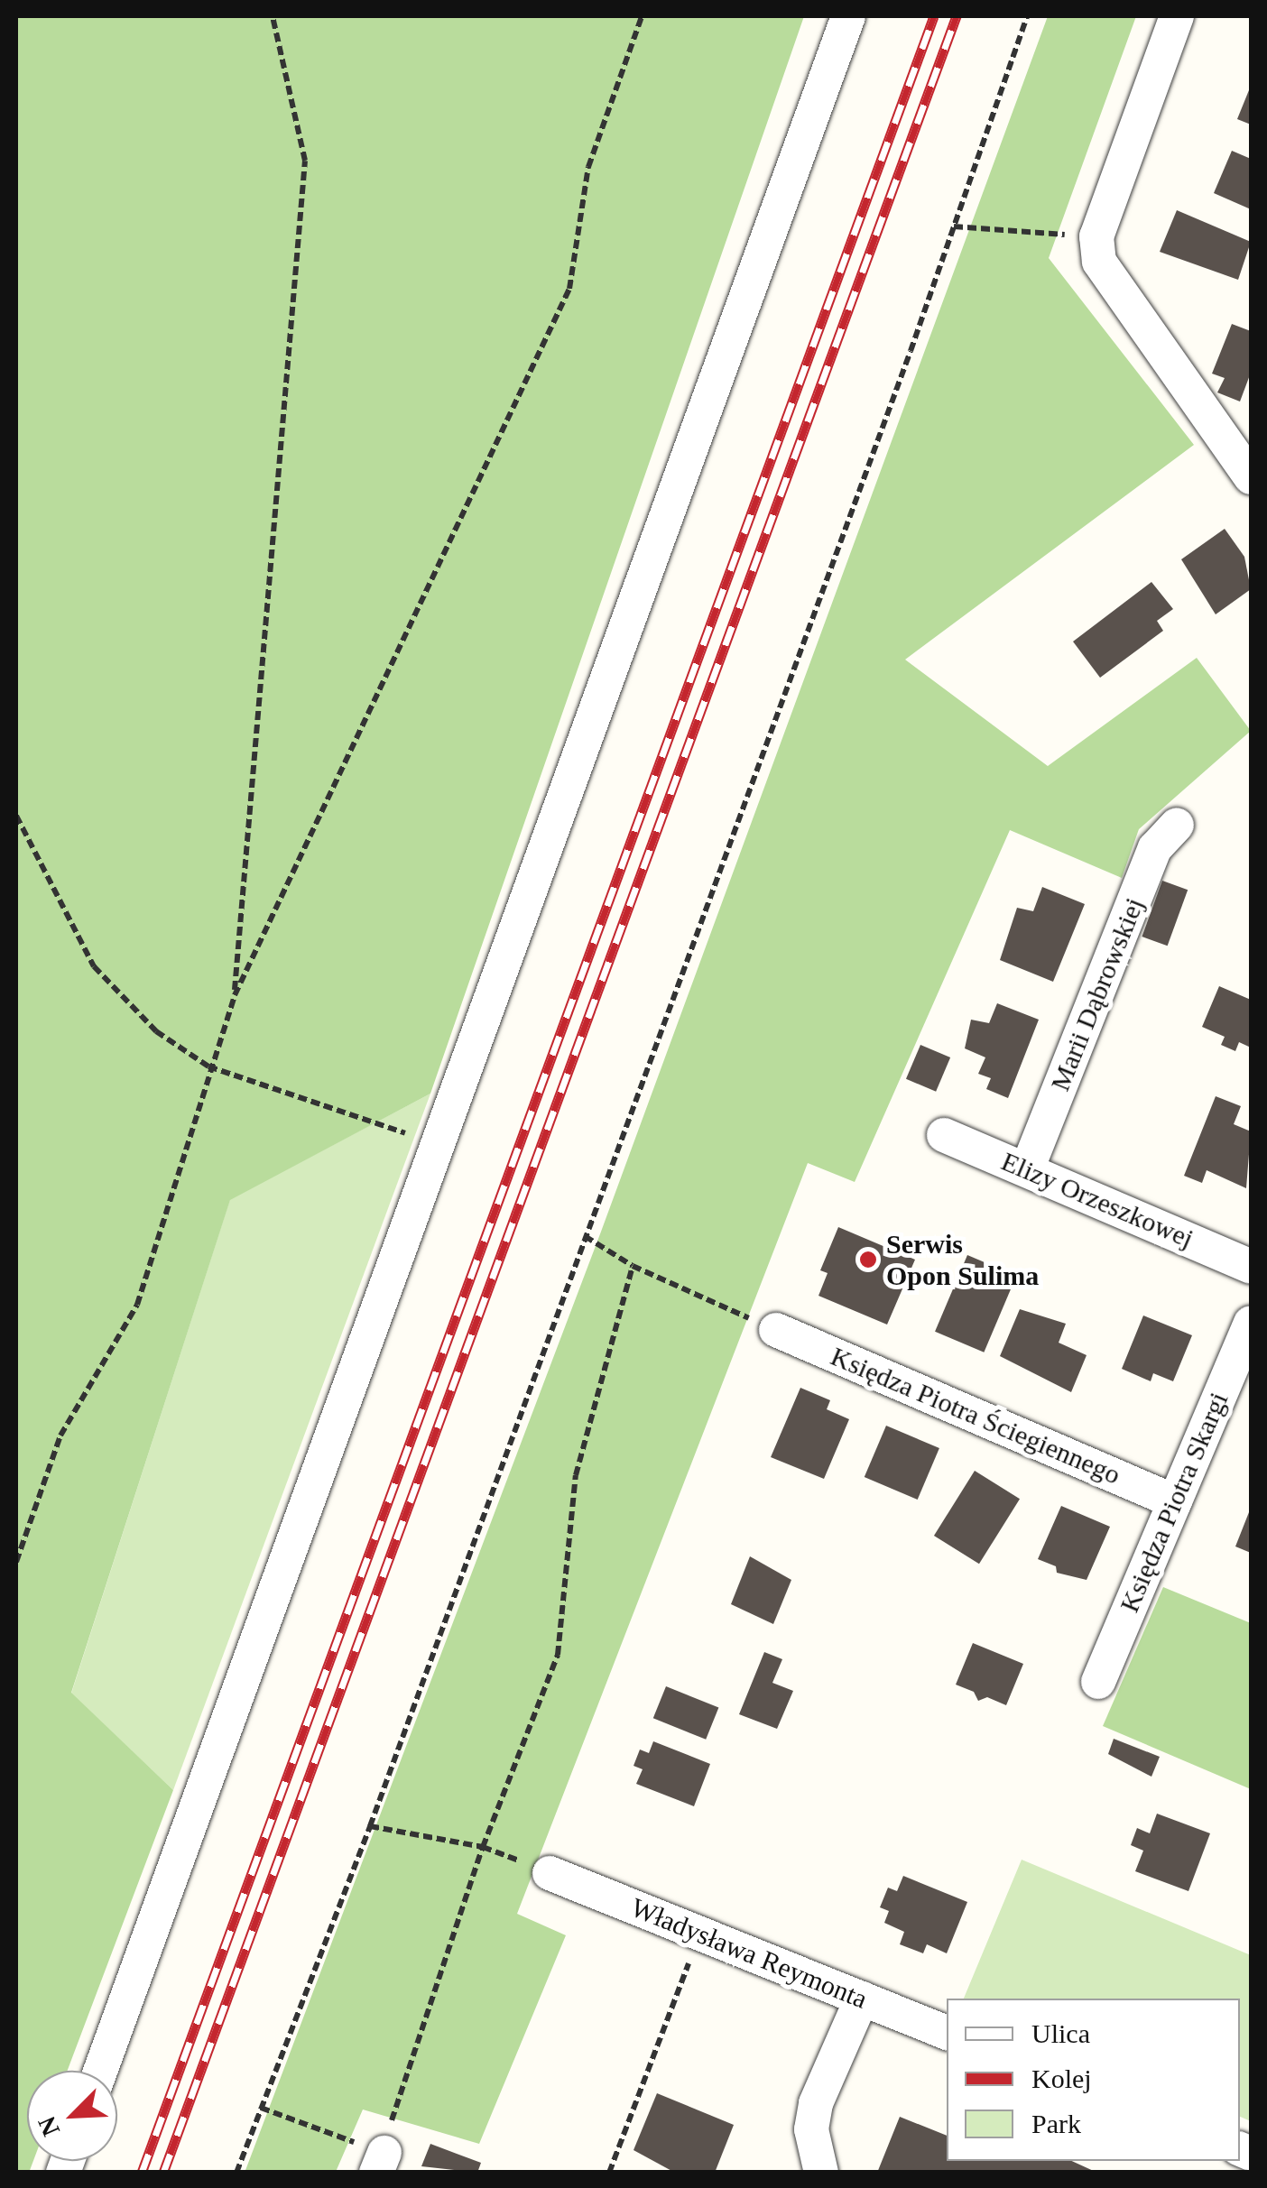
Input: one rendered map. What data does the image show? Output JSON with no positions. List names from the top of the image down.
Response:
{
  "streets": {
    "street": [
      "Marii Dąbrowskiej",
      "Elizy Orzeszkowej",
      "Księdza Piotra Ściegiennego",
      "Księdza Piotra Skargi",
      "Władysława Reymonta"
    ]
  },
  "crossings": [
    ["Marii Dąbrowskiej", "Elizy Orzeszkowej"],
    ["Księdza Piotra Ściegiennego", "Księdza Piotra Skargi"]
  ],
  "places": ["Serwis Opon Sulima"],
  "legend": ["Ulica", "Kolej", "Park"],
  "north": "bottom left"
}
